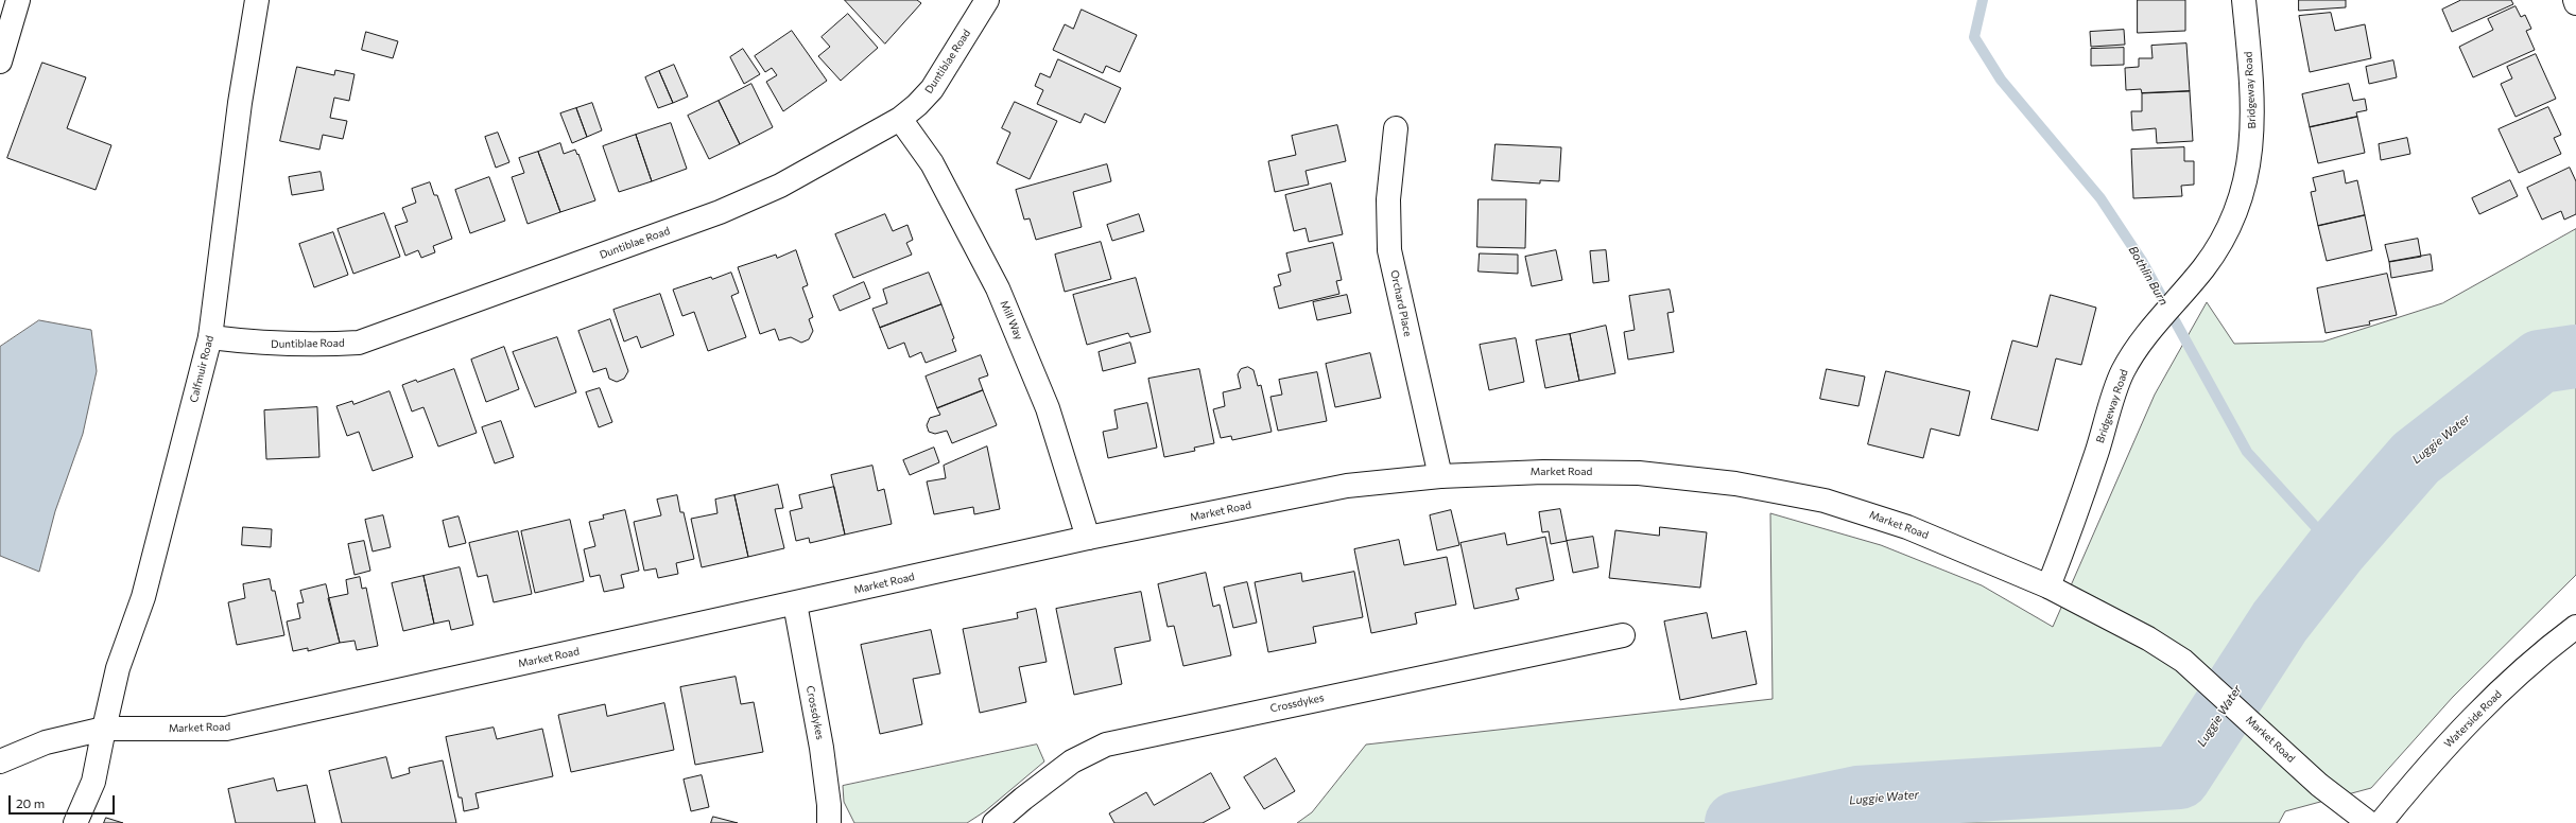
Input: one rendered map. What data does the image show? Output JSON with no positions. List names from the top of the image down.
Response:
{
  "streets": {
    "street": [
      "Duntiblae Road",
      "Bridgeway Road",
      "Orchard Place",
      "Mill Way",
      "Calfmuir Road",
      "Market Road",
      "Crossdykes",
      "Waterside Road"
    ]
  },
  "crossings": [
    ["Duntiblae Road", "Mill Way"],
    ["Duntiblae Road", "Calfmuir Road"],
    ["Bridgeway Road", "Market Road"],
    ["Orchard Place", "Market Road"],
    ["Mill Way", "Market Road"],
    ["Calfmuir Road", "Market Road"],
    ["Market Road", "Crossdykes"]
  ],
  "water": ["Bothlin Burn", "Luggie Water"],
  "scale_bar": "20 m"
}
